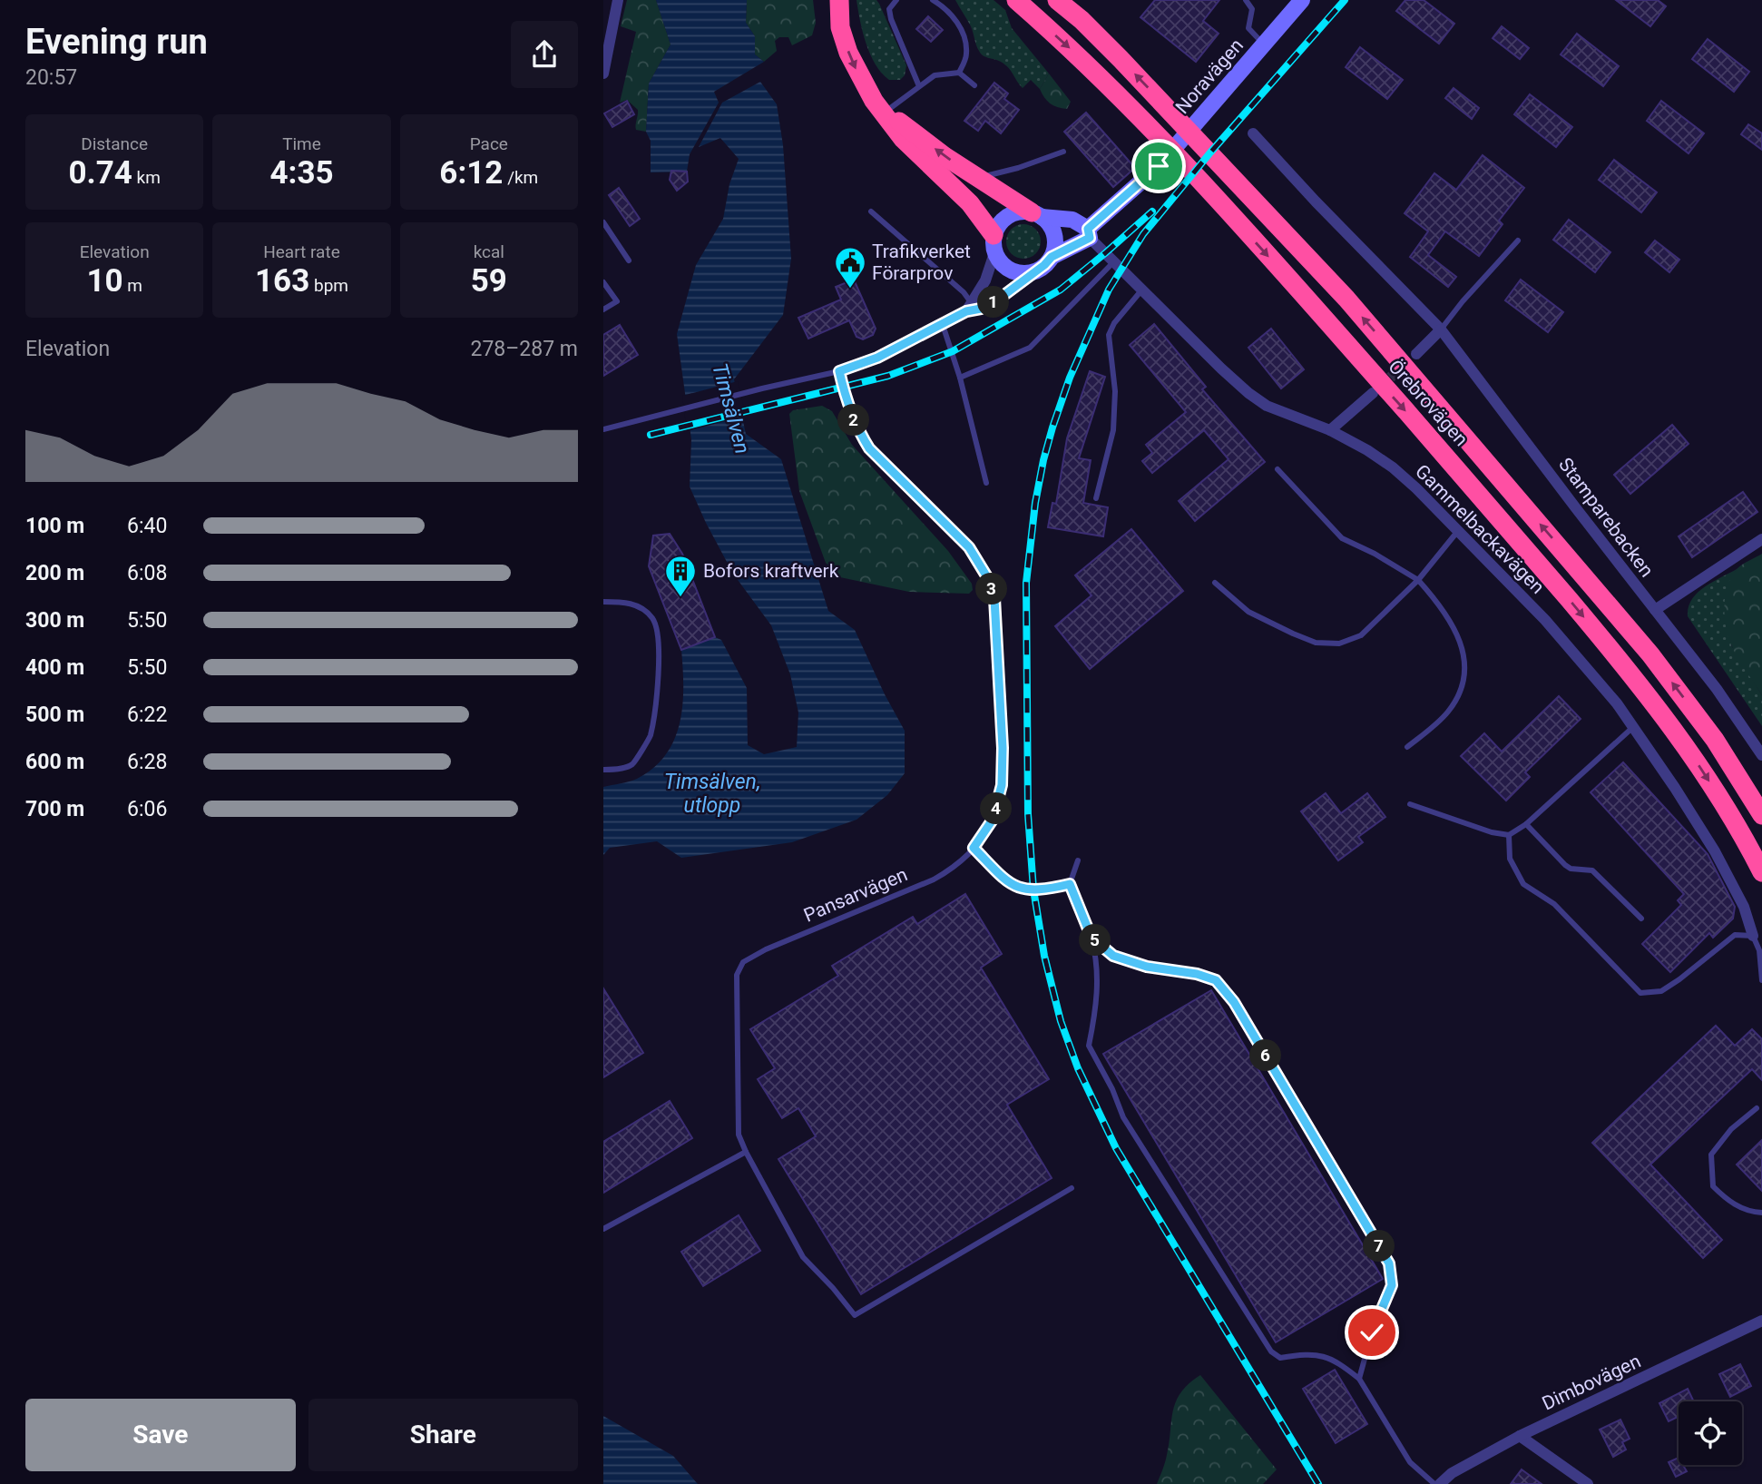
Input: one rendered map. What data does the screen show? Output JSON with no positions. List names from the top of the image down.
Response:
{
  "streets": {
    "highway": ["Örebrovägen"],
    "street": [
      "Noravägen",
      "Stamparebacken",
      "Gammelbackavägen",
      "Dimbovägen"
    ],
    "lane": ["Pansarvägen"]
  },
  "crossings": [
    ["Noravägen", "Gammelbackavägen"]
  ],
  "water": ["Timsälven", "Timsälven, utlopp"],
  "places": {
    "public building": ["Trafikverket Förarprov"],
    "building": ["Bofors kraftverk"]
  },
  "page": {
    "heading": ["Evening run", "20:57"],
    "stats": [
      ["Distance", "0.74 km"],
      ["Time", "4:35"],
      ["Pace", "6:12 /km"],
      ["Elevation", "10 m"],
      ["Heart rate", "163 bpm"],
      ["kcal", "59"]
    ],
    "pins": [
      "1",
      "2",
      "3",
      "4",
      "5",
      "6",
      "7"
    ],
    "chart": ["Elevation", "278–287 m"],
    "list": [
      {
        "name": "100 m",
        "note": "6:40"
      },
      {
        "name": "200 m",
        "note": "6:08"
      },
      {
        "name": "300 m",
        "note": "5:50"
      },
      {
        "name": "400 m",
        "note": "5:50"
      },
      {
        "name": "500 m",
        "note": "6:22"
      },
      {
        "name": "600 m",
        "note": "6:28"
      },
      {
        "name": "700 m",
        "note": "6:06"
      }
    ],
    "buttons": ["Save", "Share"]
  }
}
